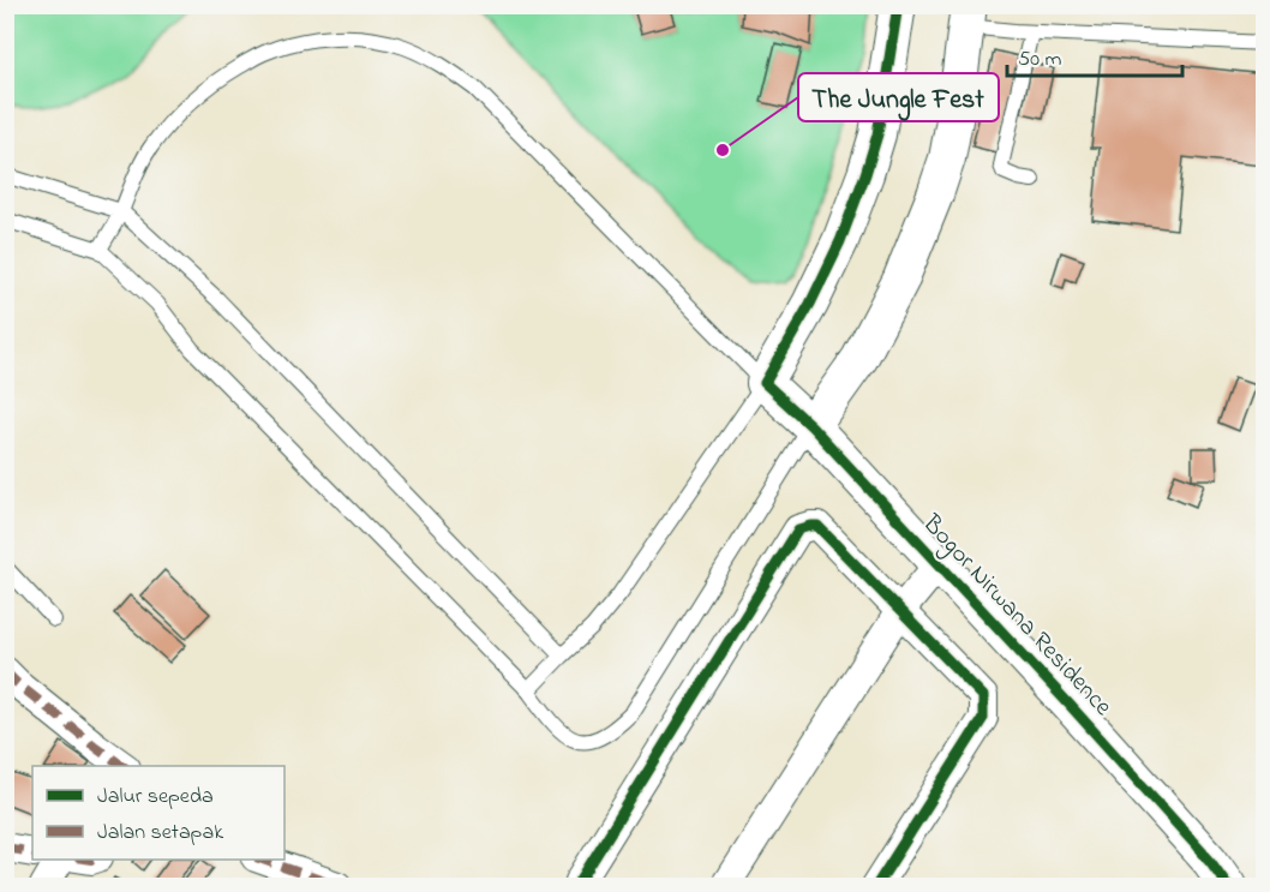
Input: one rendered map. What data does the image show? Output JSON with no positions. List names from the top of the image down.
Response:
{
  "streets": {
    "street": ["Bogor Nirwana Residence"]
  },
  "places": ["The Jungle Fest"],
  "legend": ["Jalur sepeda", "Jalan setapak"],
  "scale_bar": "50 m"
}
